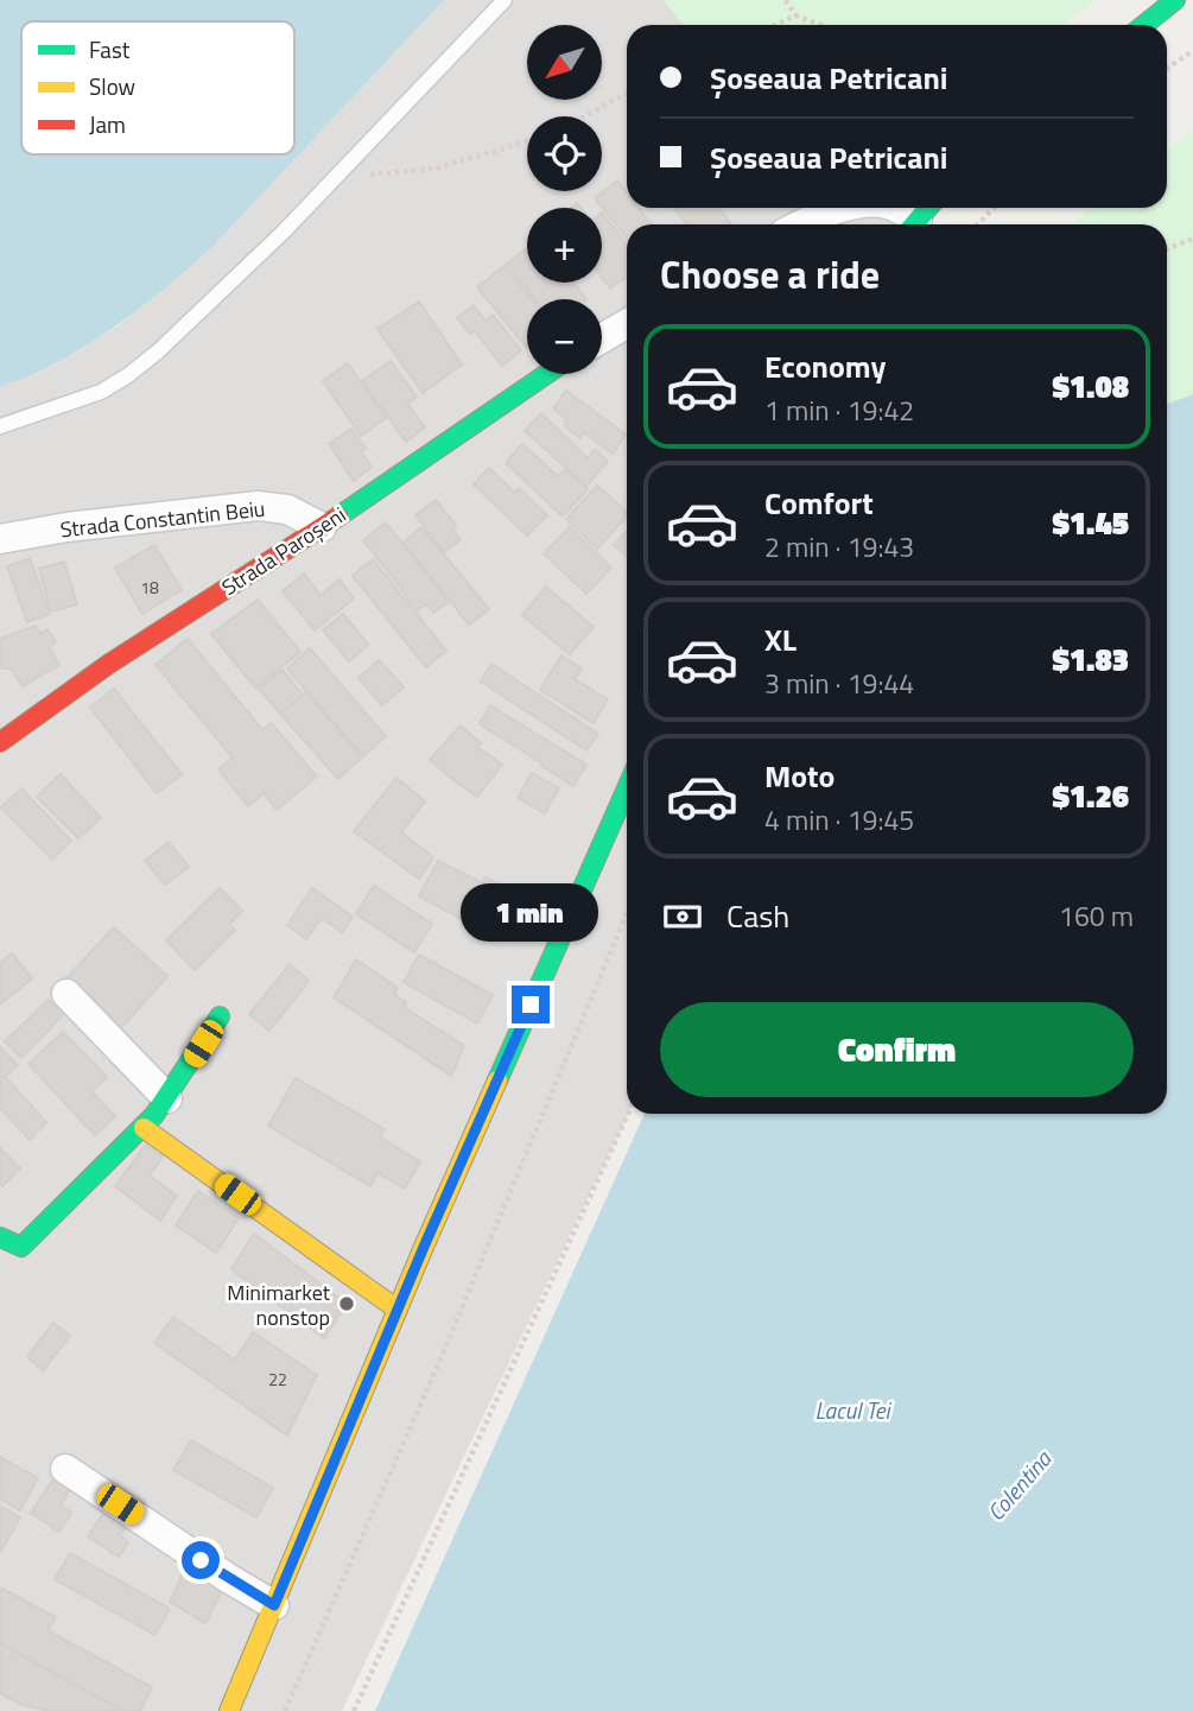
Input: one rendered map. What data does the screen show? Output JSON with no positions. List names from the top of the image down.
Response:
{
  "streets": {
    "street": ["Strada Constantin Beiu", "Strada Paroșeni"]
  },
  "crossings": [
    ["Strada Constantin Beiu", "Strada Paroșeni"]
  ],
  "water": ["Lacul Tei", "Colentina"],
  "places": ["Minimarket nonstop"],
  "house_numbers": ["18", "22"],
  "legend": ["Fast", "Slow", "Jam"],
  "north": "bottom left",
  "page": {
    "map_buttons": ["+", "−"],
    "banner": ["Șoseaua Petricani", "Șoseaua Petricani"],
    "heading": "Choose a ride",
    "list": [
      {
        "name": "Economy",
        "note": "1 min · 19:42",
        "value": "$1.08"
      },
      {
        "name": "Comfort",
        "note": "2 min · 19:43",
        "value": "$1.45"
      },
      {
        "name": "XL",
        "note": "3 min · 19:44",
        "value": "$1.83"
      },
      {
        "name": "Moto",
        "note": "4 min · 19:45",
        "value": "$1.26"
      }
    ],
    "pay": ["Cash", "160 m"],
    "bubble": "1 min",
    "buttons": "Confirm"
  }
}
